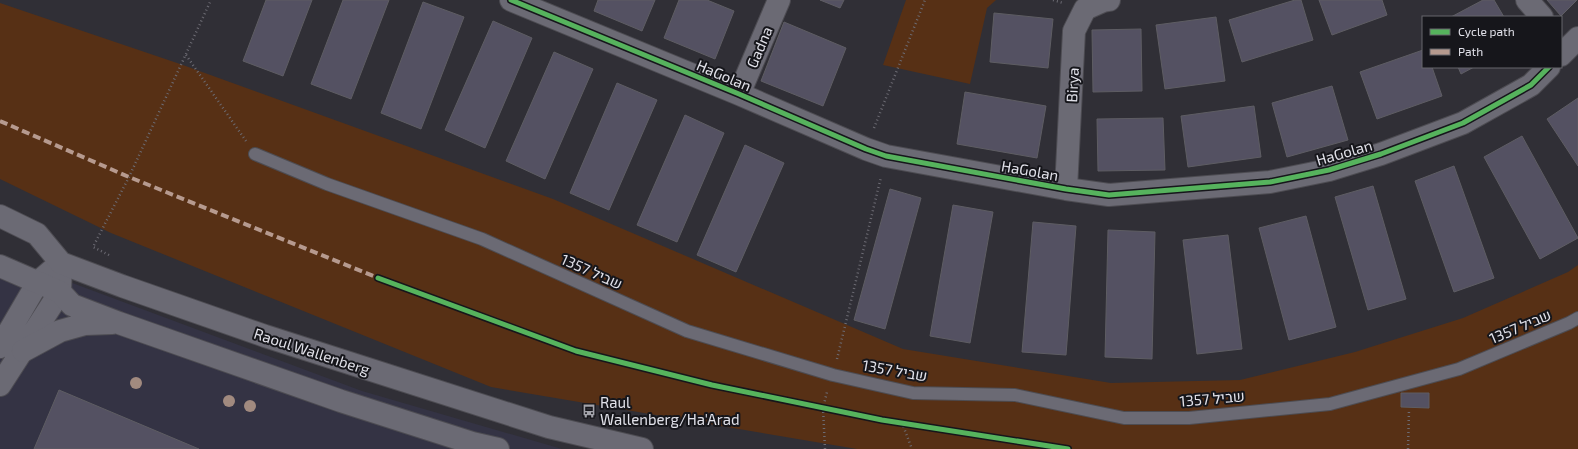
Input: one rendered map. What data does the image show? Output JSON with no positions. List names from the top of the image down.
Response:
{
  "streets": {
    "street": [
      "Gadna",
      "HaGolan",
      "Birya",
      "Raoul Wallenberg"
    ],
    "lane": ["שביל 1357"]
  },
  "crossings": [
    ["Gadna", "HaGolan"],
    ["HaGolan", "Birya"]
  ],
  "places": {
    "bus stop": ["Raul Wallenberg/Ha'Arad"]
  },
  "legend": ["Cycle path", "Path"]
}
